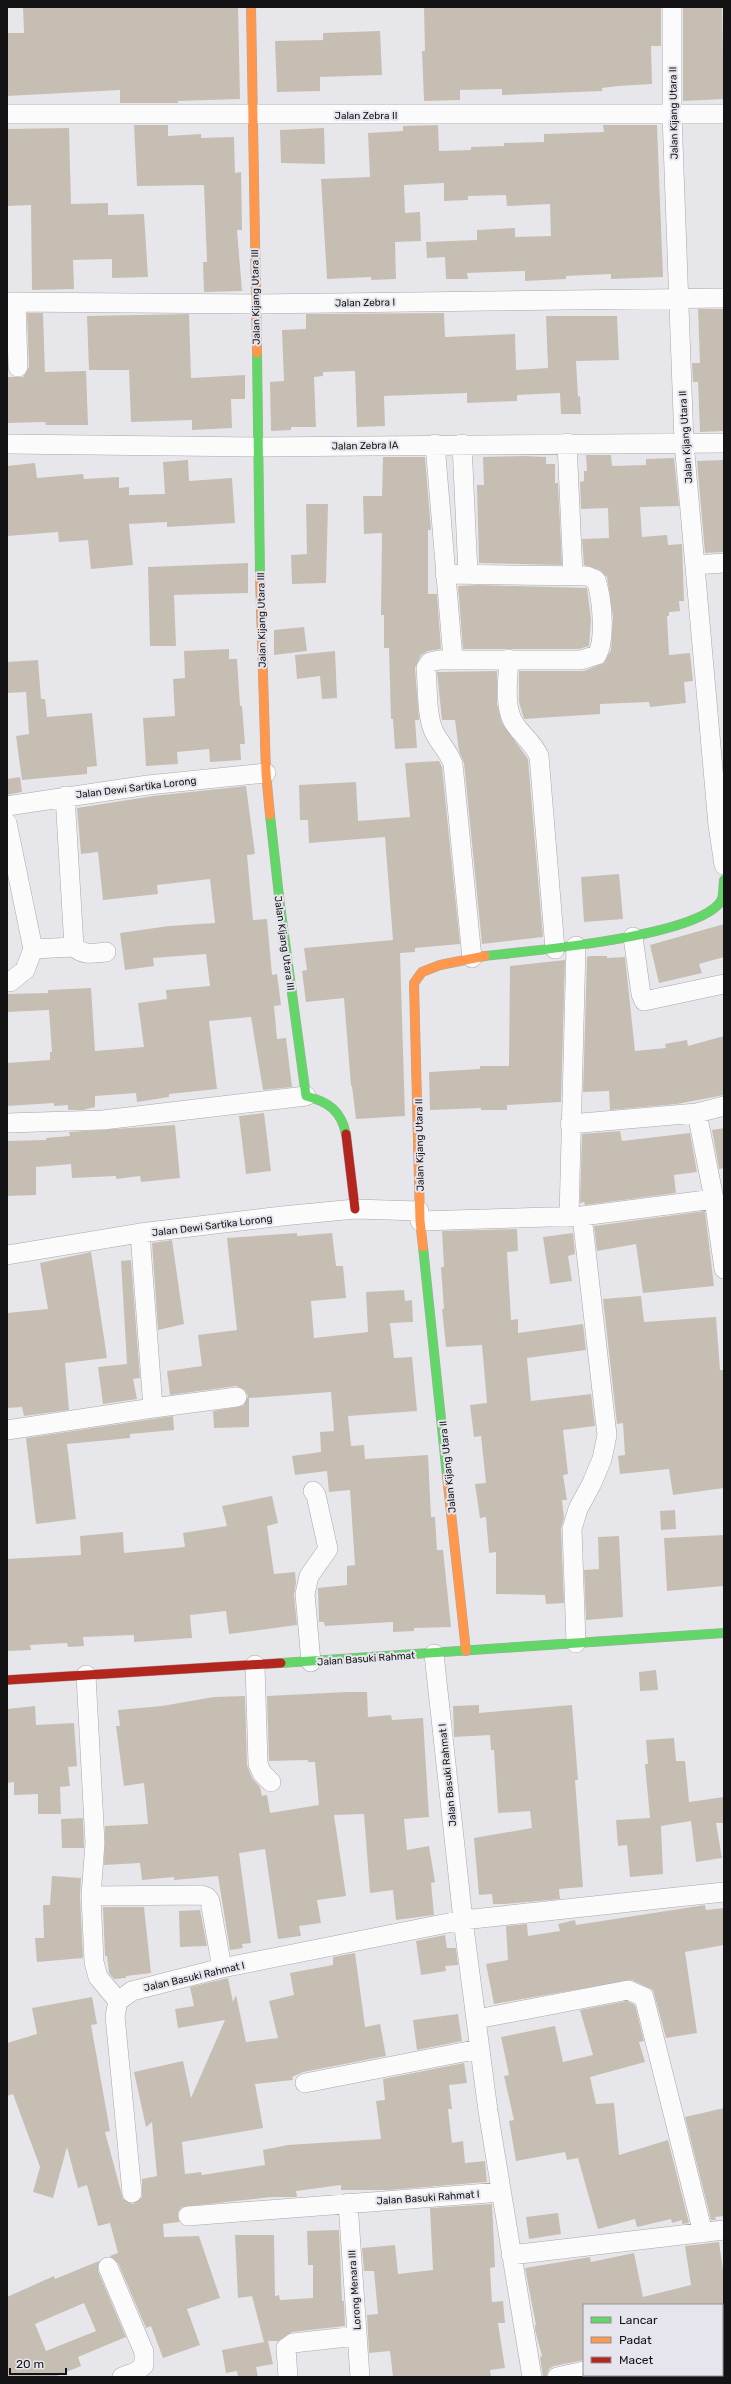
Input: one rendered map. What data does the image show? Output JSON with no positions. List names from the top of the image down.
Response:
{
  "streets": {
    "main road": ["Jalan Kijang Utara II", "Jalan Kijang Utara III", "Jalan Basuki Rahmat"],
    "street": [
      "Jalan Zebra II",
      "Jalan Zebra I",
      "Jalan Zebra IA",
      "Jalan Dewi Sartika Lorong",
      "Jalan Basuki Rahmat I",
      "Lorong Menara III"
    ]
  },
  "crossings": [
    ["Jalan Kijang Utara II", "Jalan Zebra II"],
    ["Jalan Kijang Utara II", "Jalan Zebra I"],
    ["Jalan Kijang Utara II", "Jalan Zebra IA"],
    ["Jalan Kijang Utara II", "Jalan Dewi Sartika Lorong"],
    ["Jalan Kijang Utara II", "Jalan Basuki Rahmat"],
    ["Jalan Zebra II", "Jalan Kijang Utara III"],
    ["Jalan Kijang Utara III", "Jalan Zebra I"],
    ["Jalan Kijang Utara III", "Jalan Zebra IA"],
    ["Jalan Kijang Utara III", "Jalan Dewi Sartika Lorong"],
    ["Jalan Basuki Rahmat", "Jalan Basuki Rahmat I"],
    ["Jalan Basuki Rahmat I", "Lorong Menara III"]
  ],
  "legend": ["Lancar", "Padat", "Macet"],
  "scale_bar": "20 m"
}
